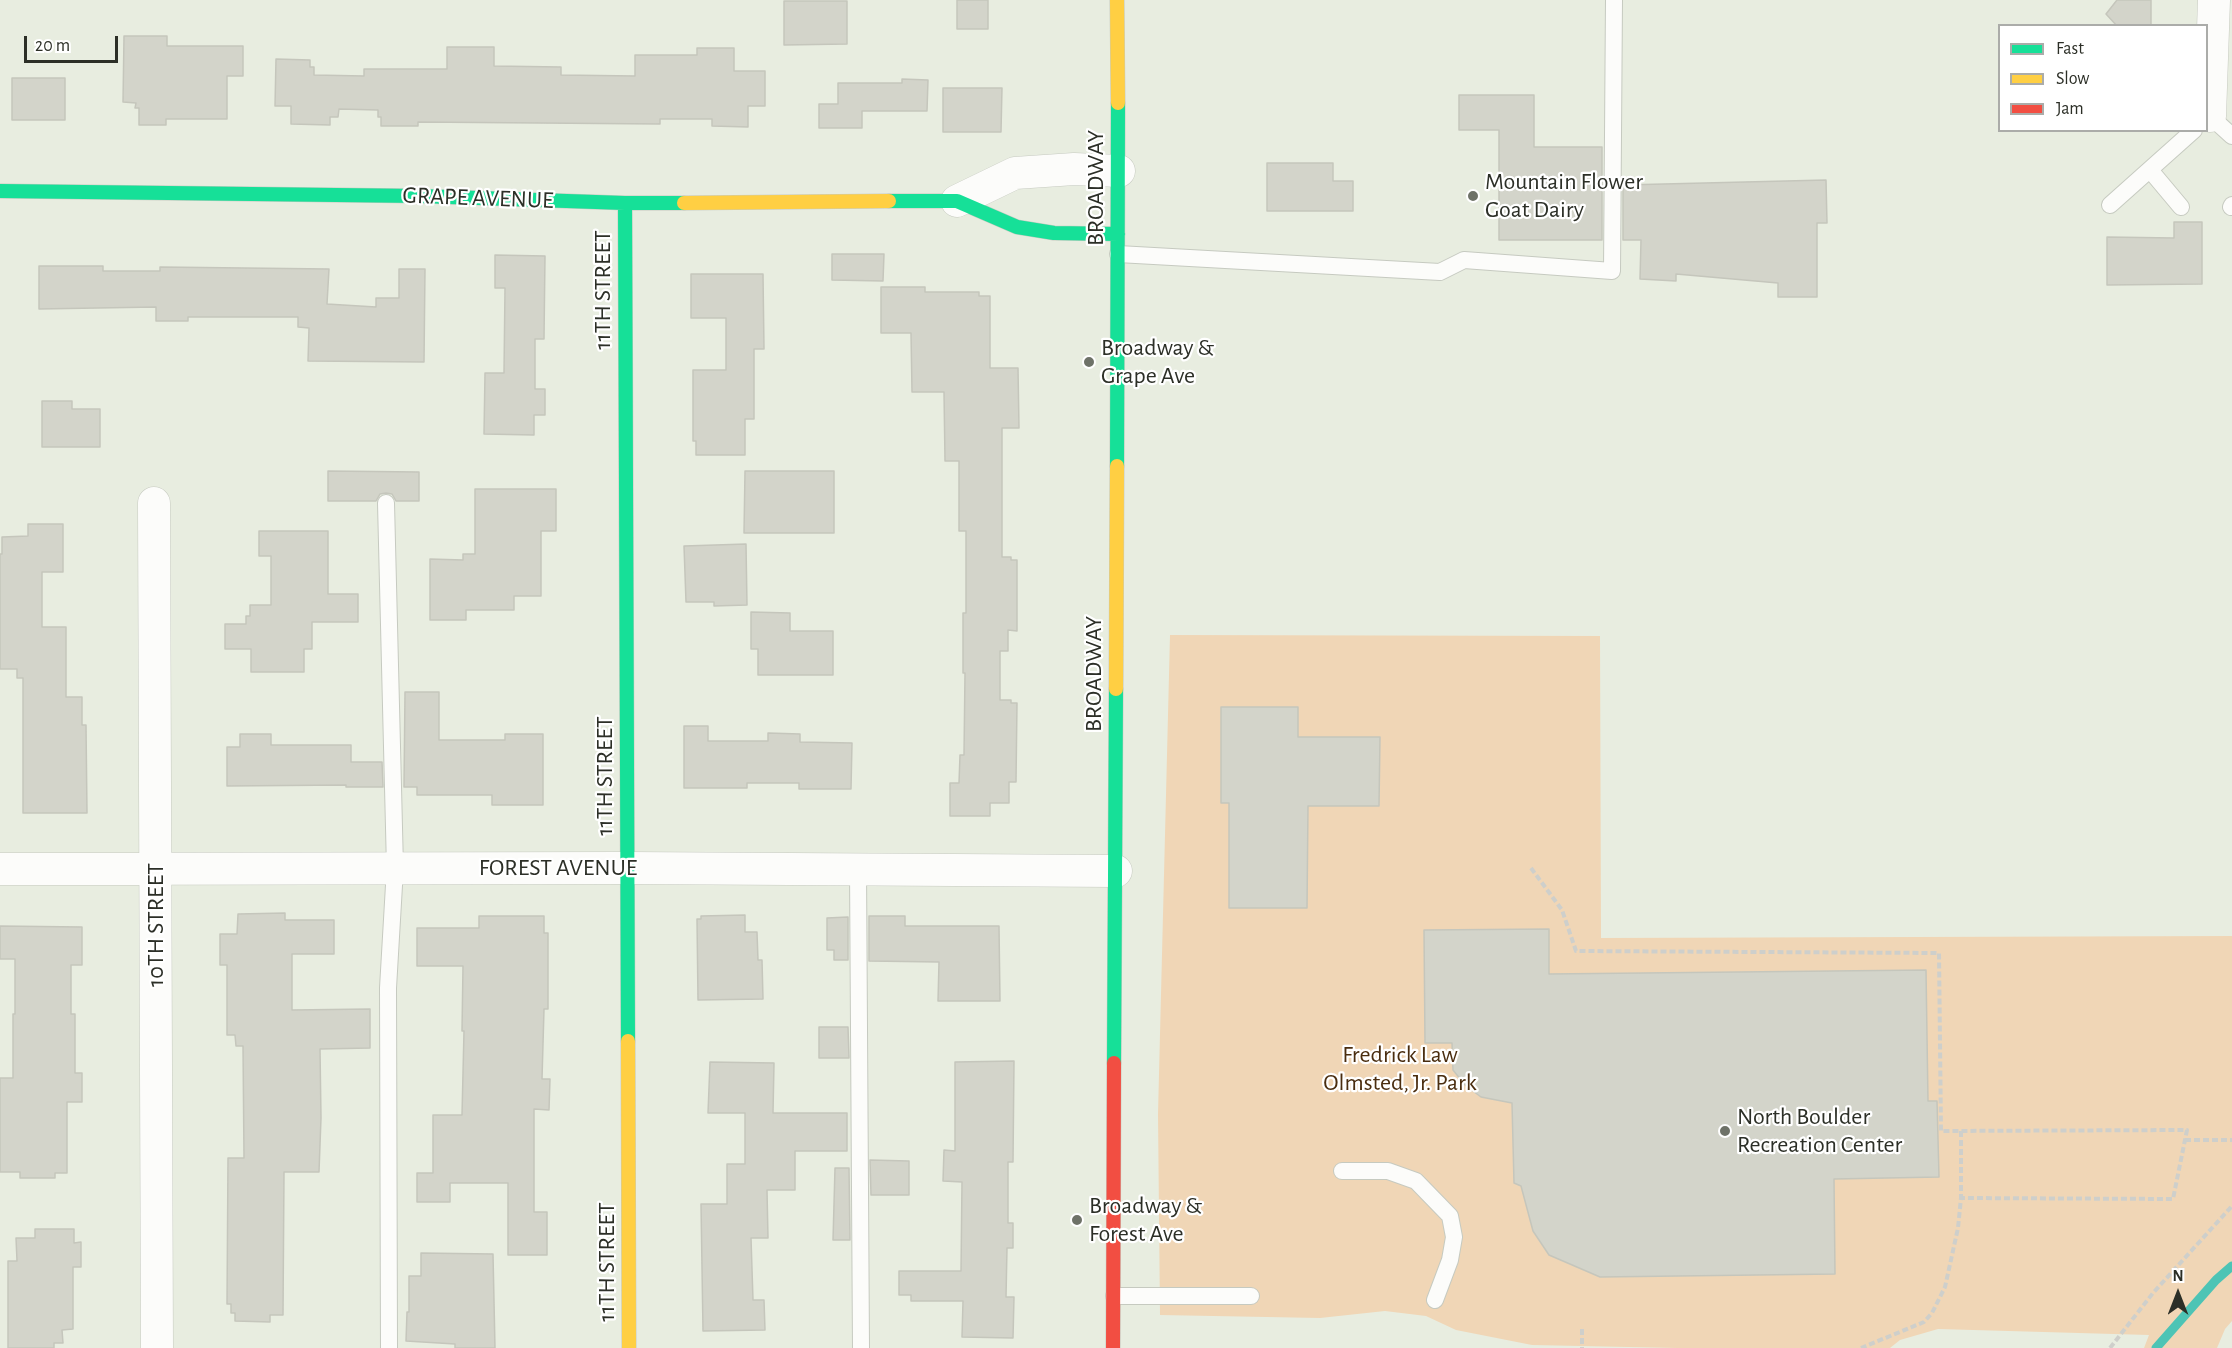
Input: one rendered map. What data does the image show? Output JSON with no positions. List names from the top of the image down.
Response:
{
  "streets": {
    "street": [
      "BROADWAY",
      "GRAPE AVENUE",
      "11TH STREET",
      "FOREST AVENUE",
      "10TH STREET"
    ]
  },
  "crossings": [
    ["BROADWAY", "GRAPE AVENUE"],
    ["BROADWAY", "FOREST AVENUE"],
    ["GRAPE AVENUE", "11TH STREET"],
    ["11TH STREET", "FOREST AVENUE"],
    ["FOREST AVENUE", "10TH STREET"]
  ],
  "parks": ["Fredrick Law Olmsted, Jr. Park"],
  "places": [
    "Mountain Flower Goat Dairy",
    "Broadway & Grape Ave",
    "North Boulder Recreation Center",
    "Broadway & Forest Ave"
  ],
  "legend": ["Fast", "Slow", "Jam"],
  "scale_bar": "20 m",
  "north": "top"
}
